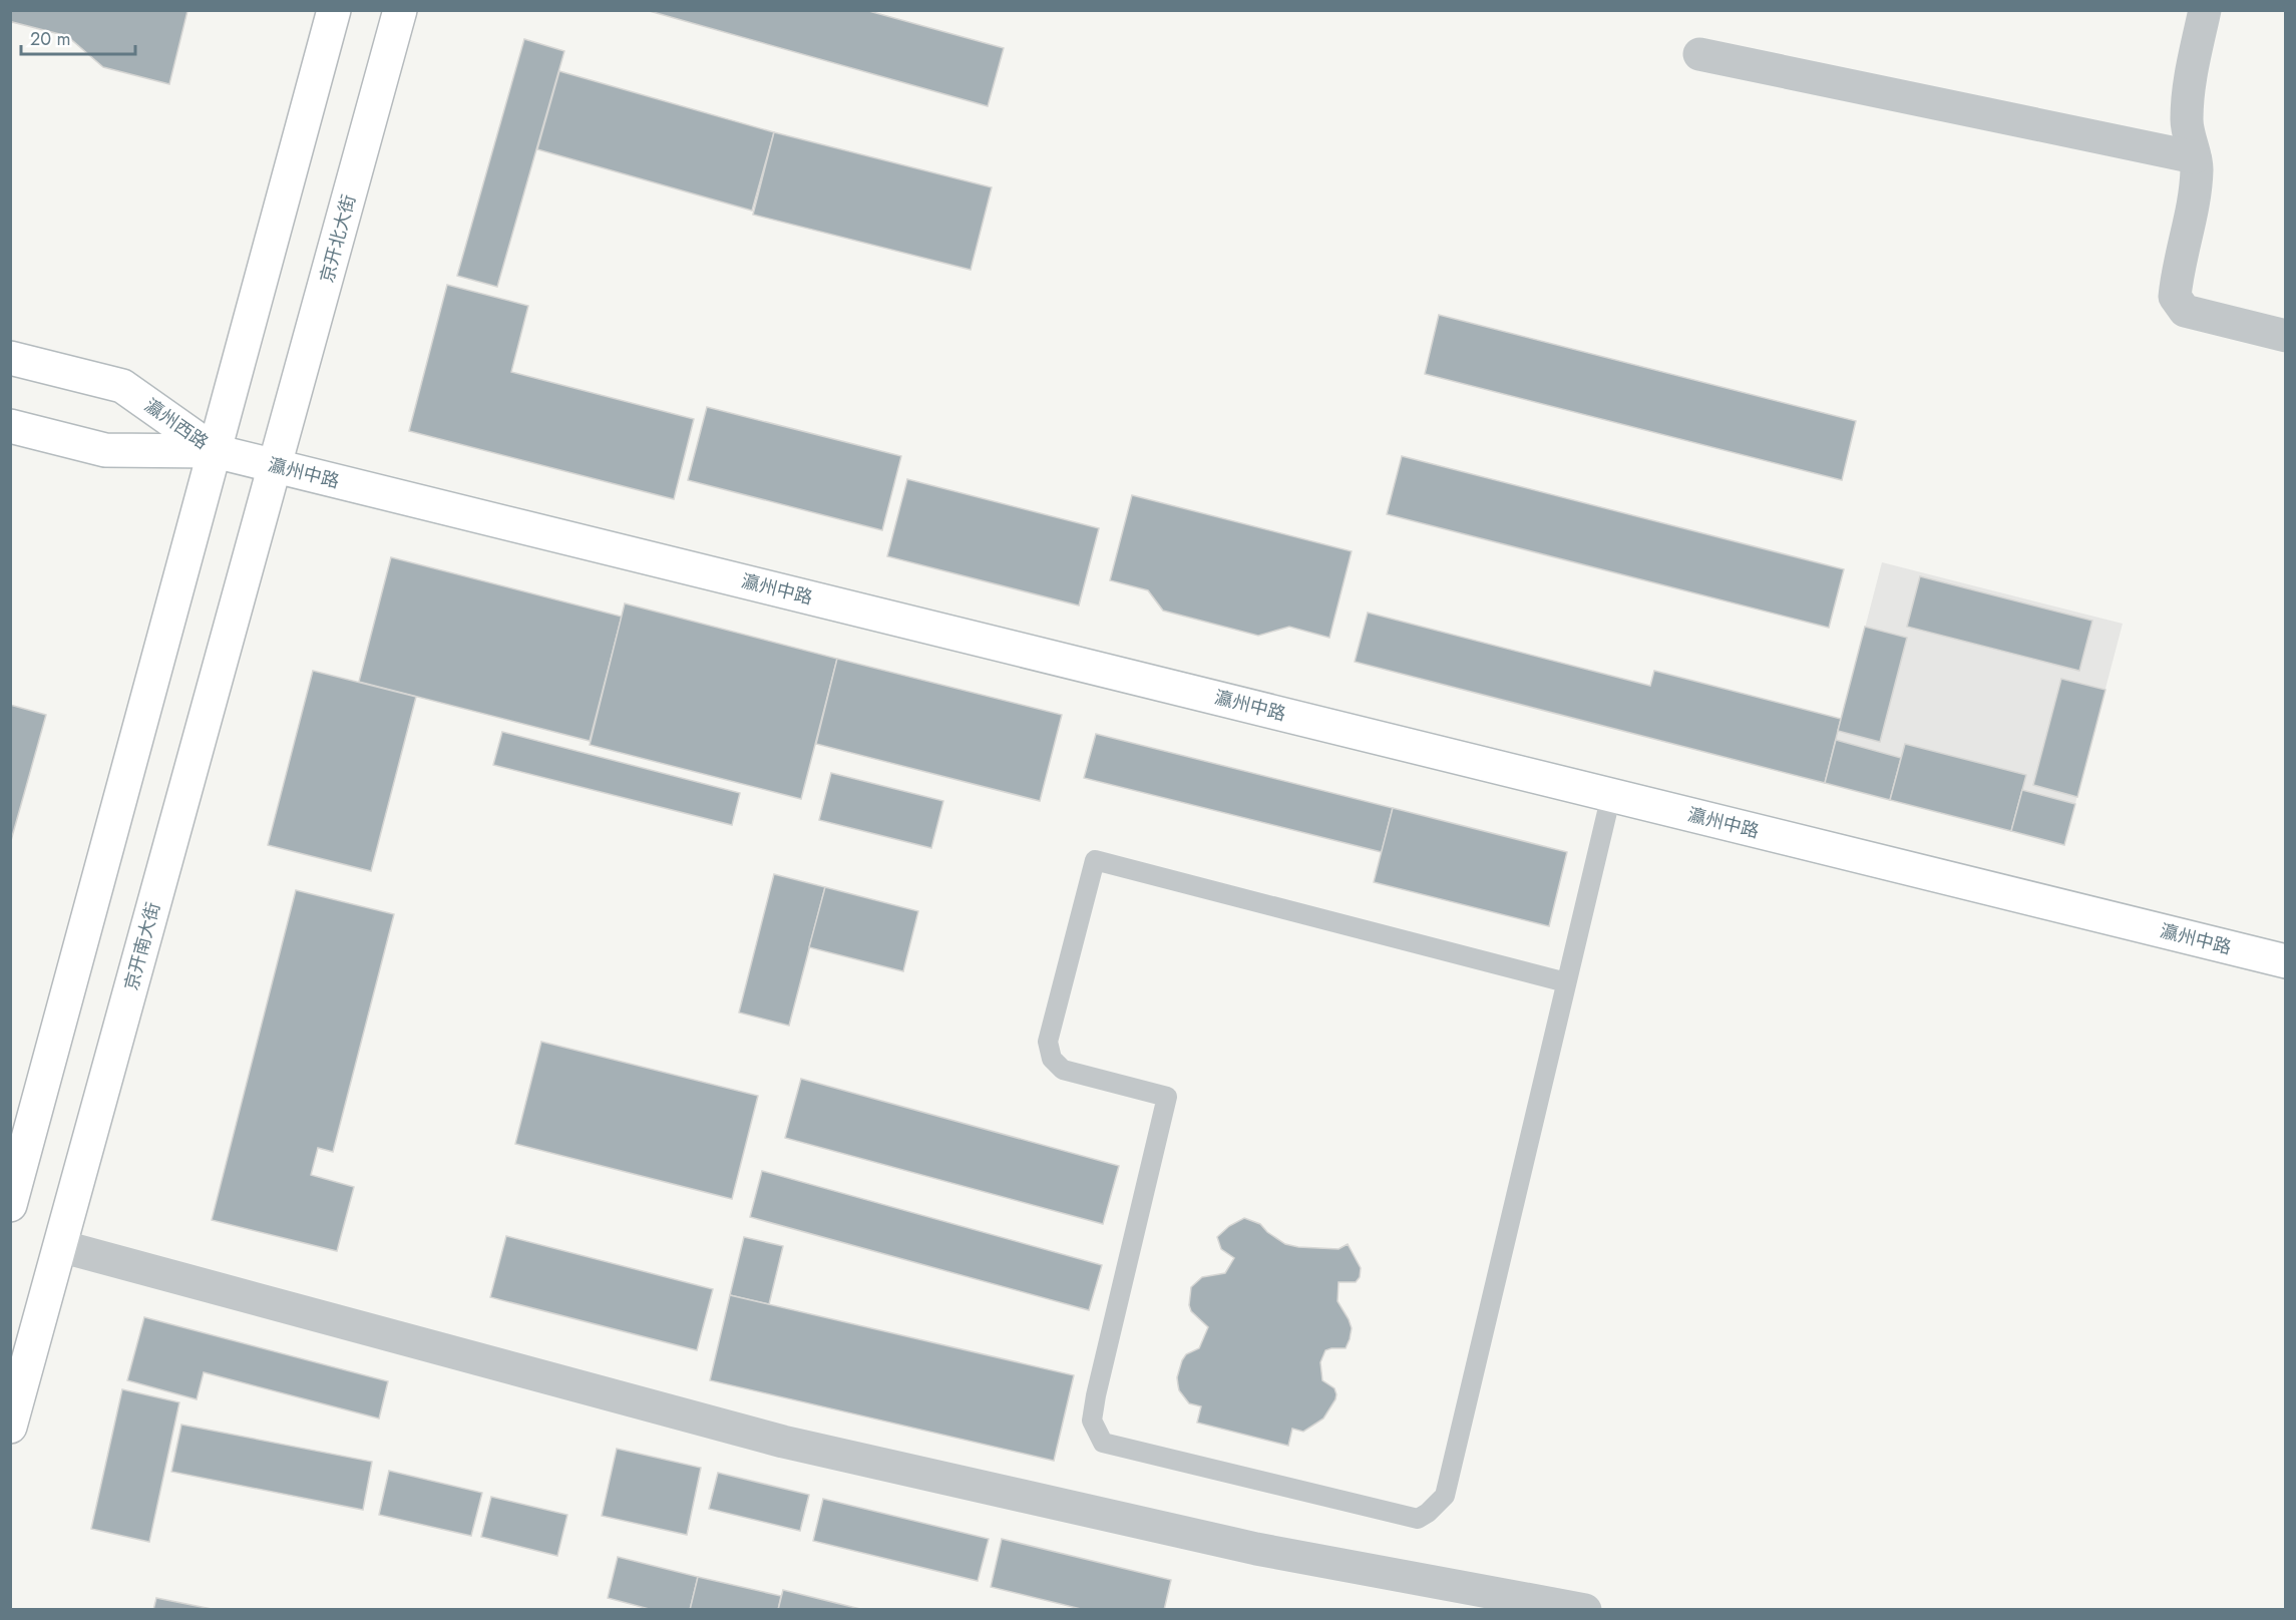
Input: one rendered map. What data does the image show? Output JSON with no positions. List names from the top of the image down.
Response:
{
  "streets": {
    "main road": [
      "京开北大街",
      "瀛州西路",
      "瀛州中路",
      "京开南大街"
    ]
  },
  "crossings": [
    ["京开北大街", "瀛州中路"],
    ["京开北大街", "京开南大街"],
    ["瀛州西路", "瀛州中路"],
    ["瀛州中路", "京开南大街"]
  ],
  "scale_bar": "20 m"
}
